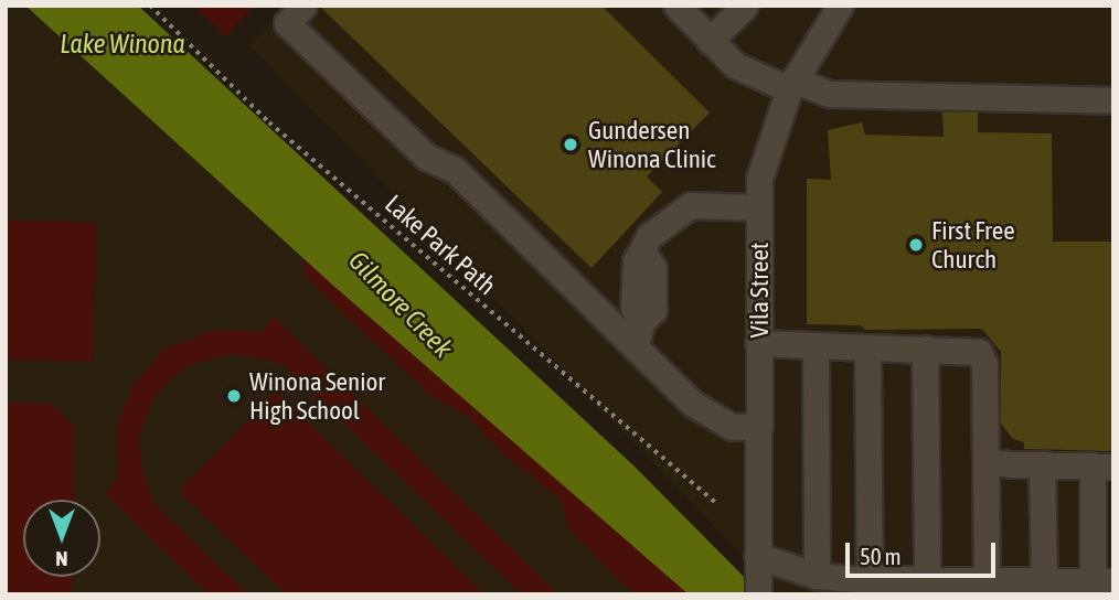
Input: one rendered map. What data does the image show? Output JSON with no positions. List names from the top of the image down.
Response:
{
  "streets": {
    "street": ["Vila Street"],
    "path": ["Lake Park Path"]
  },
  "water": ["Lake Winona", "Gilmore Creek"],
  "places": ["Gundersen Winona Clinic", "First Free Church", "Winona Senior High School"],
  "scale_bar": "50 m",
  "north": "bottom"
}
